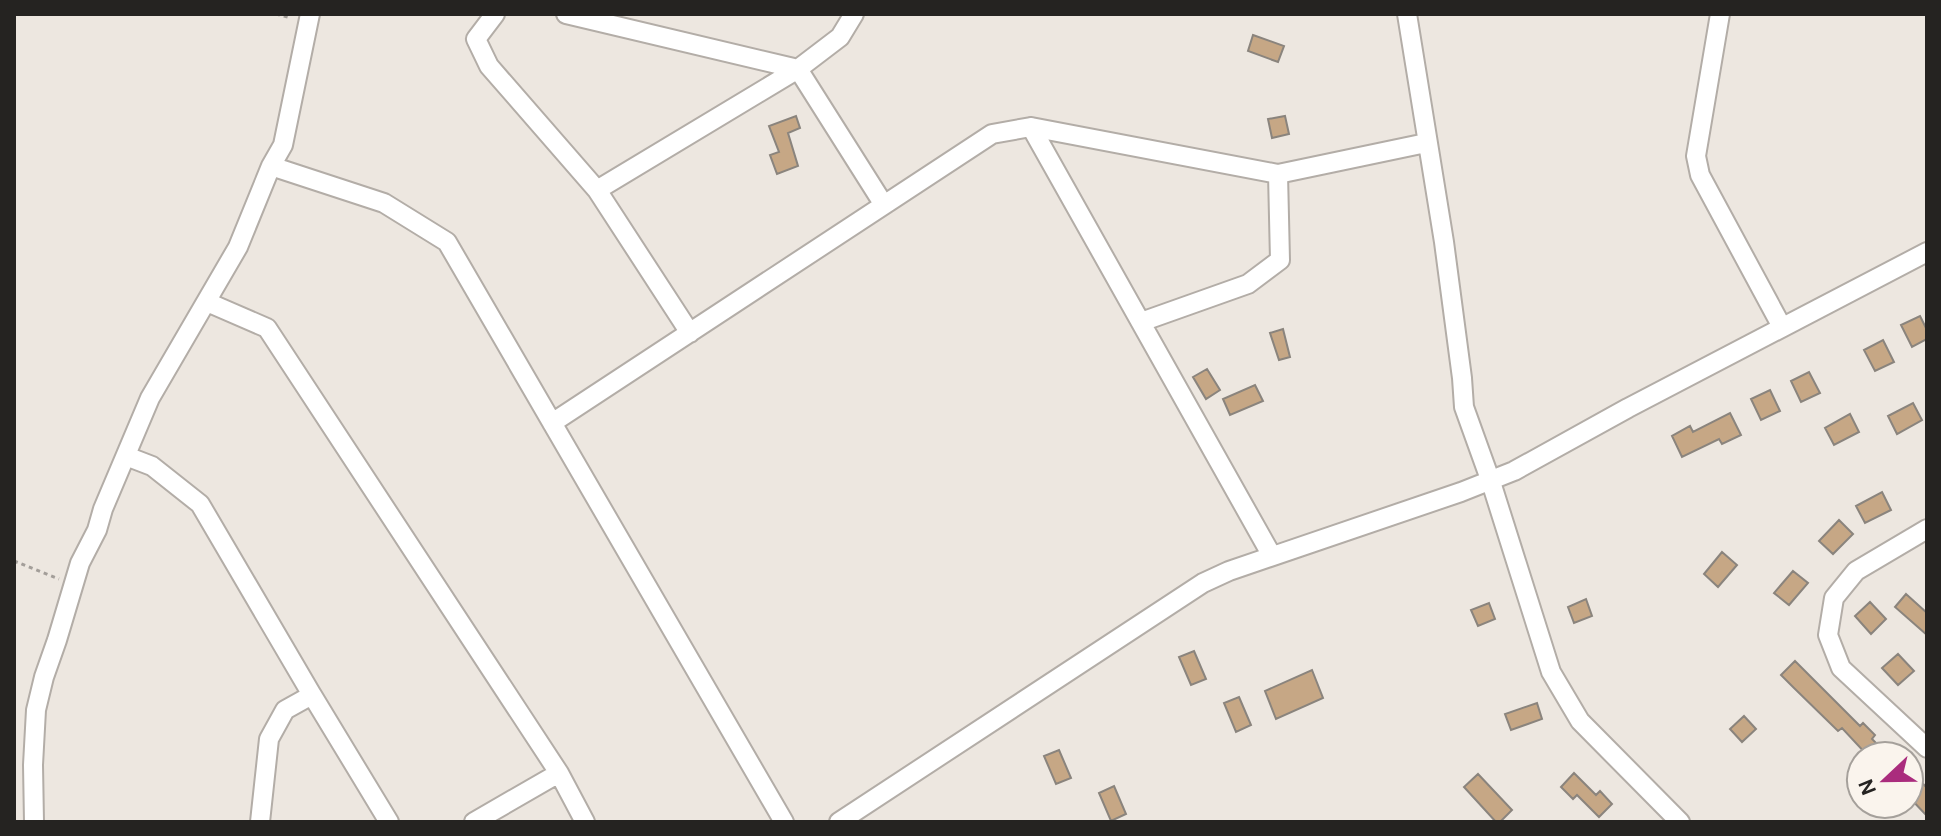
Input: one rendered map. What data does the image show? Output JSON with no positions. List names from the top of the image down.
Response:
{
  "north": "left"
}
